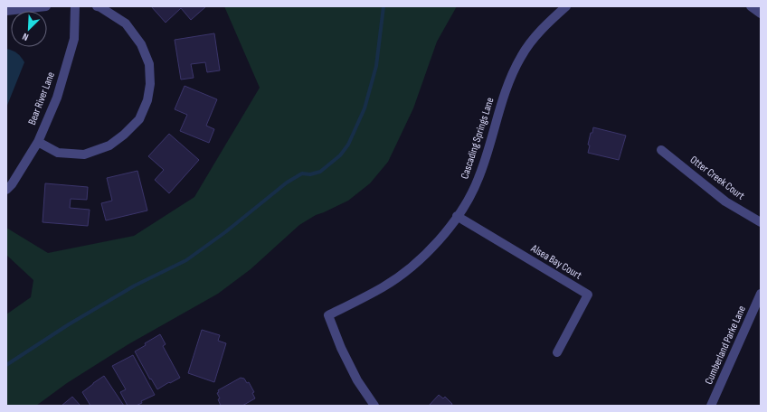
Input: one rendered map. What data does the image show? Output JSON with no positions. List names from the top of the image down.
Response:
{
  "streets": {
    "street": [
      "Bear River Lane",
      "Cascading Springs Lane",
      "Otter Creek Court",
      "Alsea Bay Court",
      "Cumberland Parke Lane"
    ]
  },
  "crossings": [
    ["Cascading Springs Lane", "Alsea Bay Court"]
  ],
  "north": "bottom left"
}
